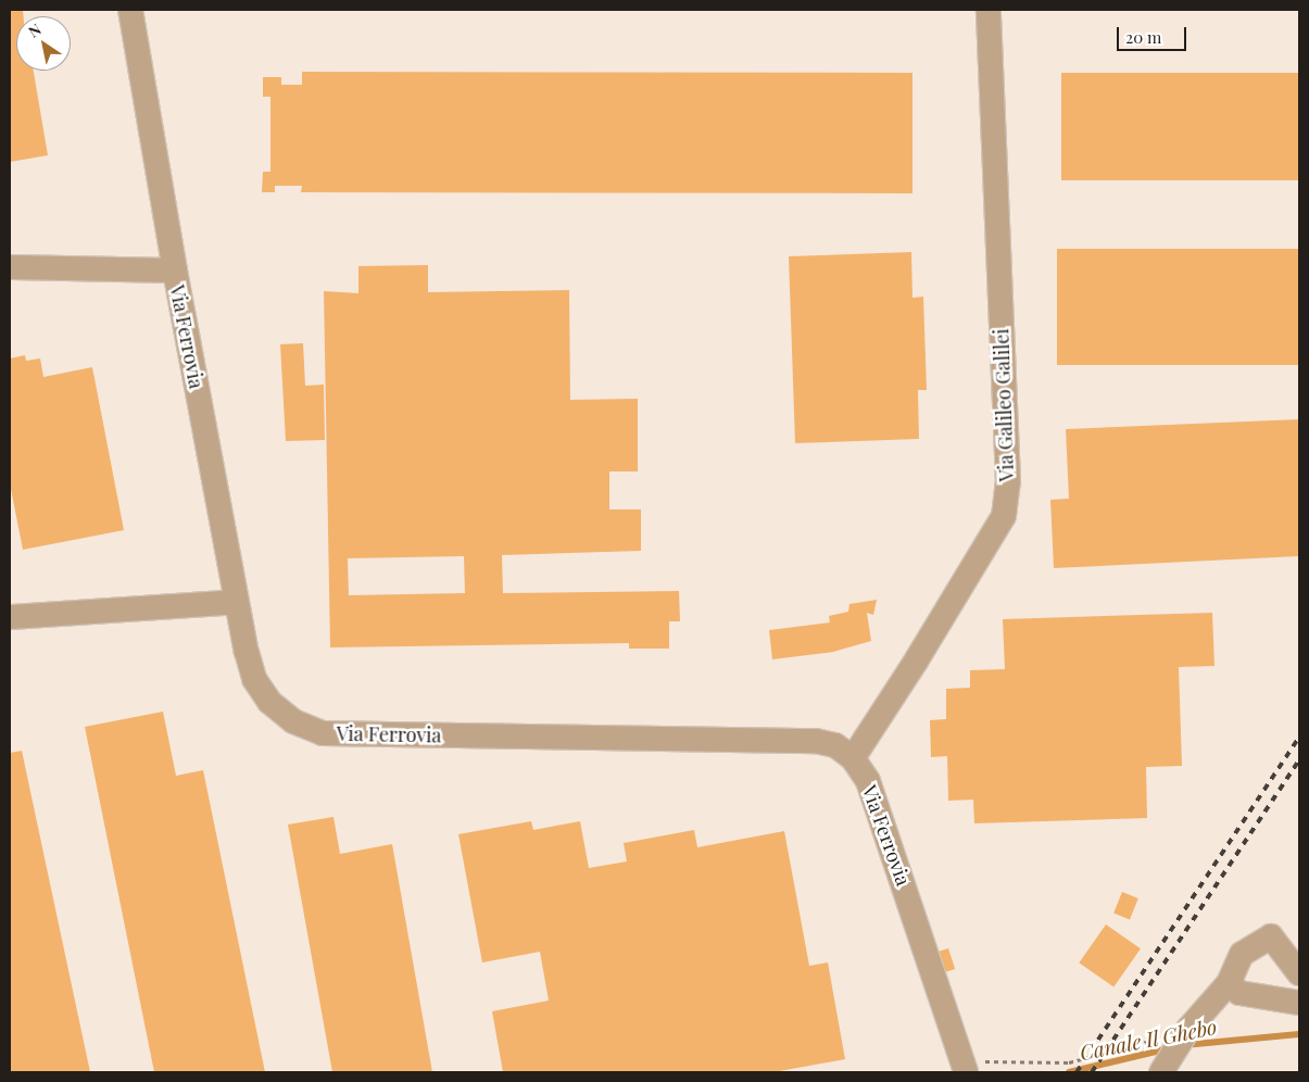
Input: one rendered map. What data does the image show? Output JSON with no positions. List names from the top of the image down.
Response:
{
  "streets": {
    "street": ["Via Ferrovia", "Via Galileo Galilei"]
  },
  "crossings": [
    ["Via Ferrovia", "Via Galileo Galilei"]
  ],
  "water": ["Canale Il Ghebo"],
  "scale_bar": "20 m",
  "north": "top left"
}
